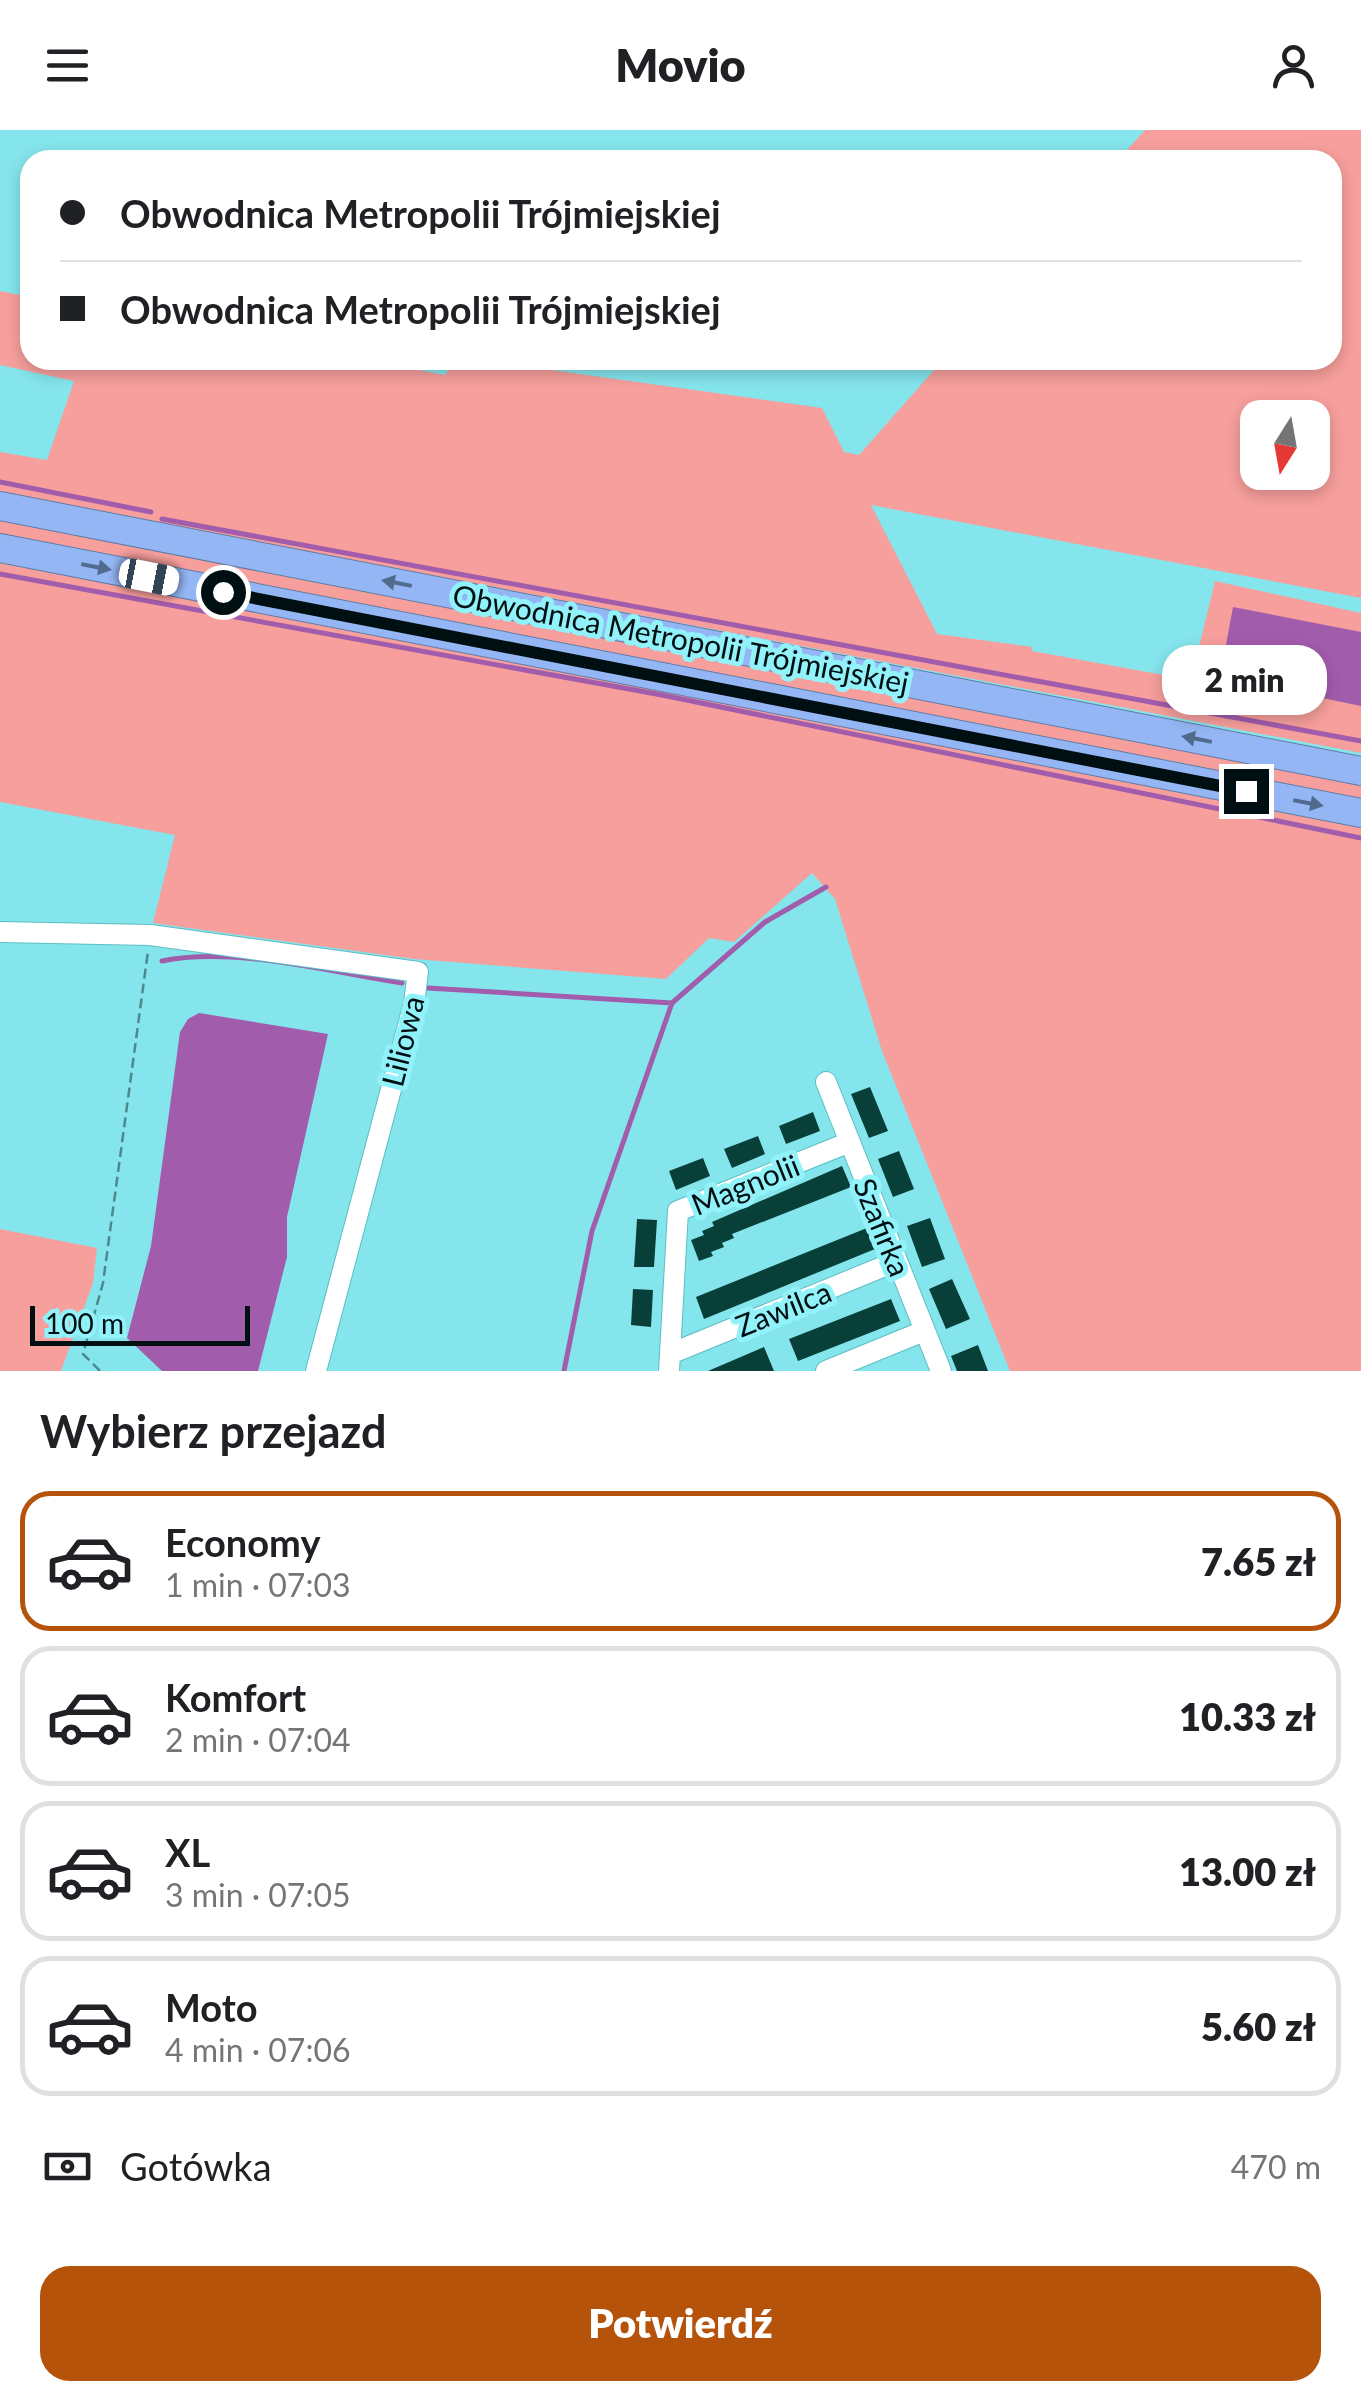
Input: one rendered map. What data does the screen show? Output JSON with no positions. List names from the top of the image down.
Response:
{
  "streets": {
    "highway": ["Obwodnica Metropolii Trójmiejskiej"],
    "street": [
      "Liliowa",
      "Magnolii",
      "Szafirka",
      "Zawilca"
    ]
  },
  "crossings": [
    ["Magnolii", "Szafirka"],
    ["Magnolii", "Zawilca"],
    ["Szafirka", "Zawilca"]
  ],
  "scale_bar": "100 m",
  "north": "bottom",
  "page": {
    "header": "Movio",
    "banner": ["Obwodnica Metropolii Trójmiejskiej", "Obwodnica Metropolii Trójmiejskiej"],
    "bubble": "2 min",
    "scale": "100 m",
    "heading": "Wybierz przejazd",
    "list": [
      {
        "name": "Economy",
        "note": "1 min · 07:03",
        "value": "7.65 zł"
      },
      {
        "name": "Komfort",
        "note": "2 min · 07:04",
        "value": "10.33 zł"
      },
      {
        "name": "XL",
        "note": "3 min · 07:05",
        "value": "13.00 zł"
      },
      {
        "name": "Moto",
        "note": "4 min · 07:06",
        "value": "5.60 zł"
      }
    ],
    "pay": ["Gotówka", "470 m"],
    "buttons": "Potwierdź"
  }
}
